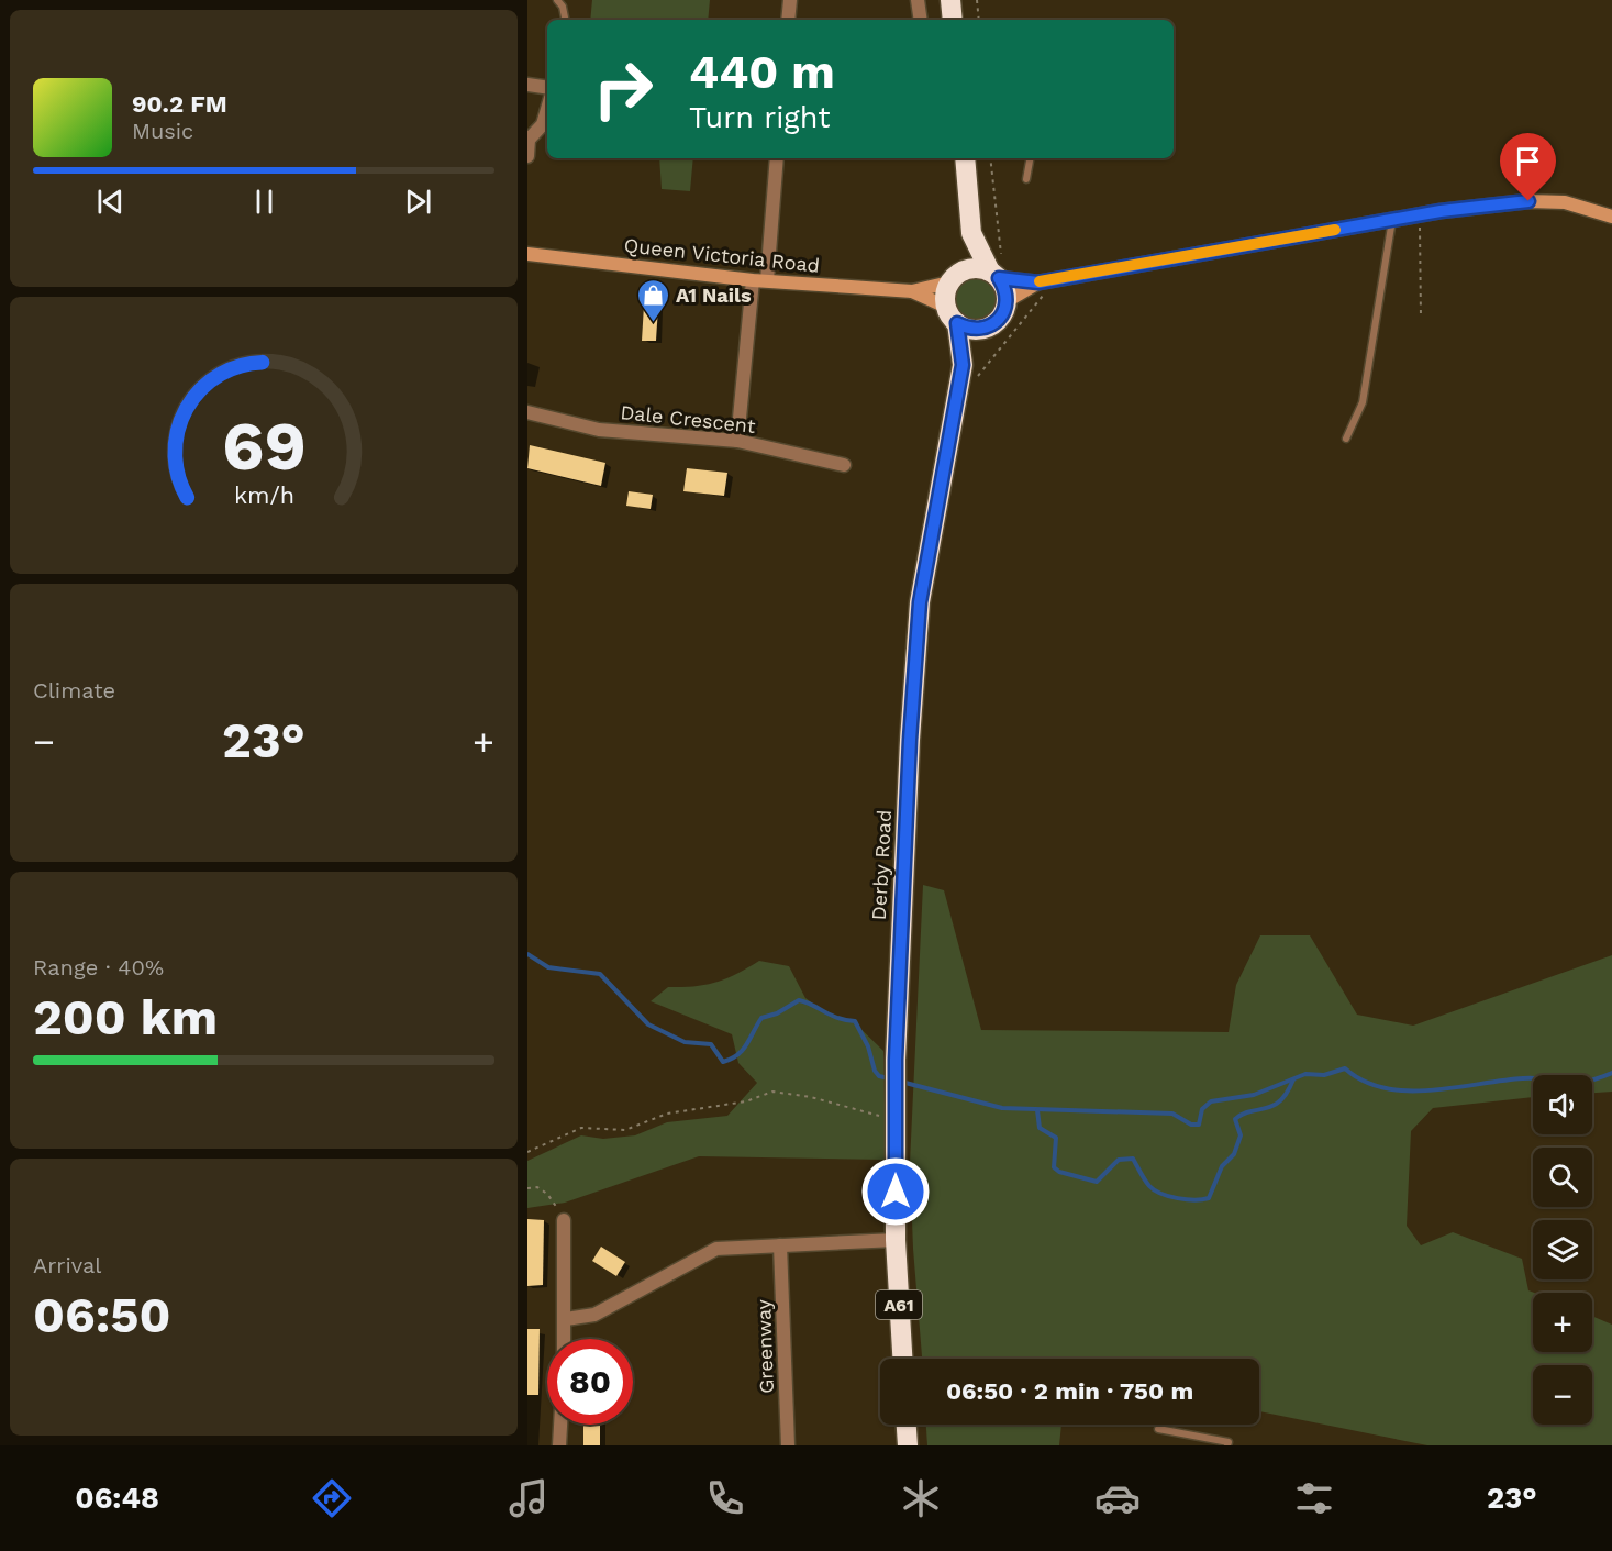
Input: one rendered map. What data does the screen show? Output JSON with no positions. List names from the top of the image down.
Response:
{
  "streets": {
    "highway": ["Derby Road", "A61"],
    "street": ["Queen Victoria Road", "Dale Crescent", "Greenway"]
  },
  "crossings": [
    ["Queen Victoria Road", "Derby Road"]
  ],
  "places": {
    "shop": ["A1 Nails"]
  },
  "page": {
    "turn": ["440 m", "Turn right"],
    "song": ["90.2 FM", "Music"],
    "tile": [
      "Climate",
      ["Range · 40%", "200 km"],
      ["Arrival", "06:50"]
    ],
    "heat": ["−", "23°", "+"],
    "map_buttons": ["+", "−"],
    "limit": "80",
    "trip": "06:50 · 2 min · 750 m",
    "tabs": ["06:48", "23°"],
    "gauge": ["69", "km/h"]
  }
}
